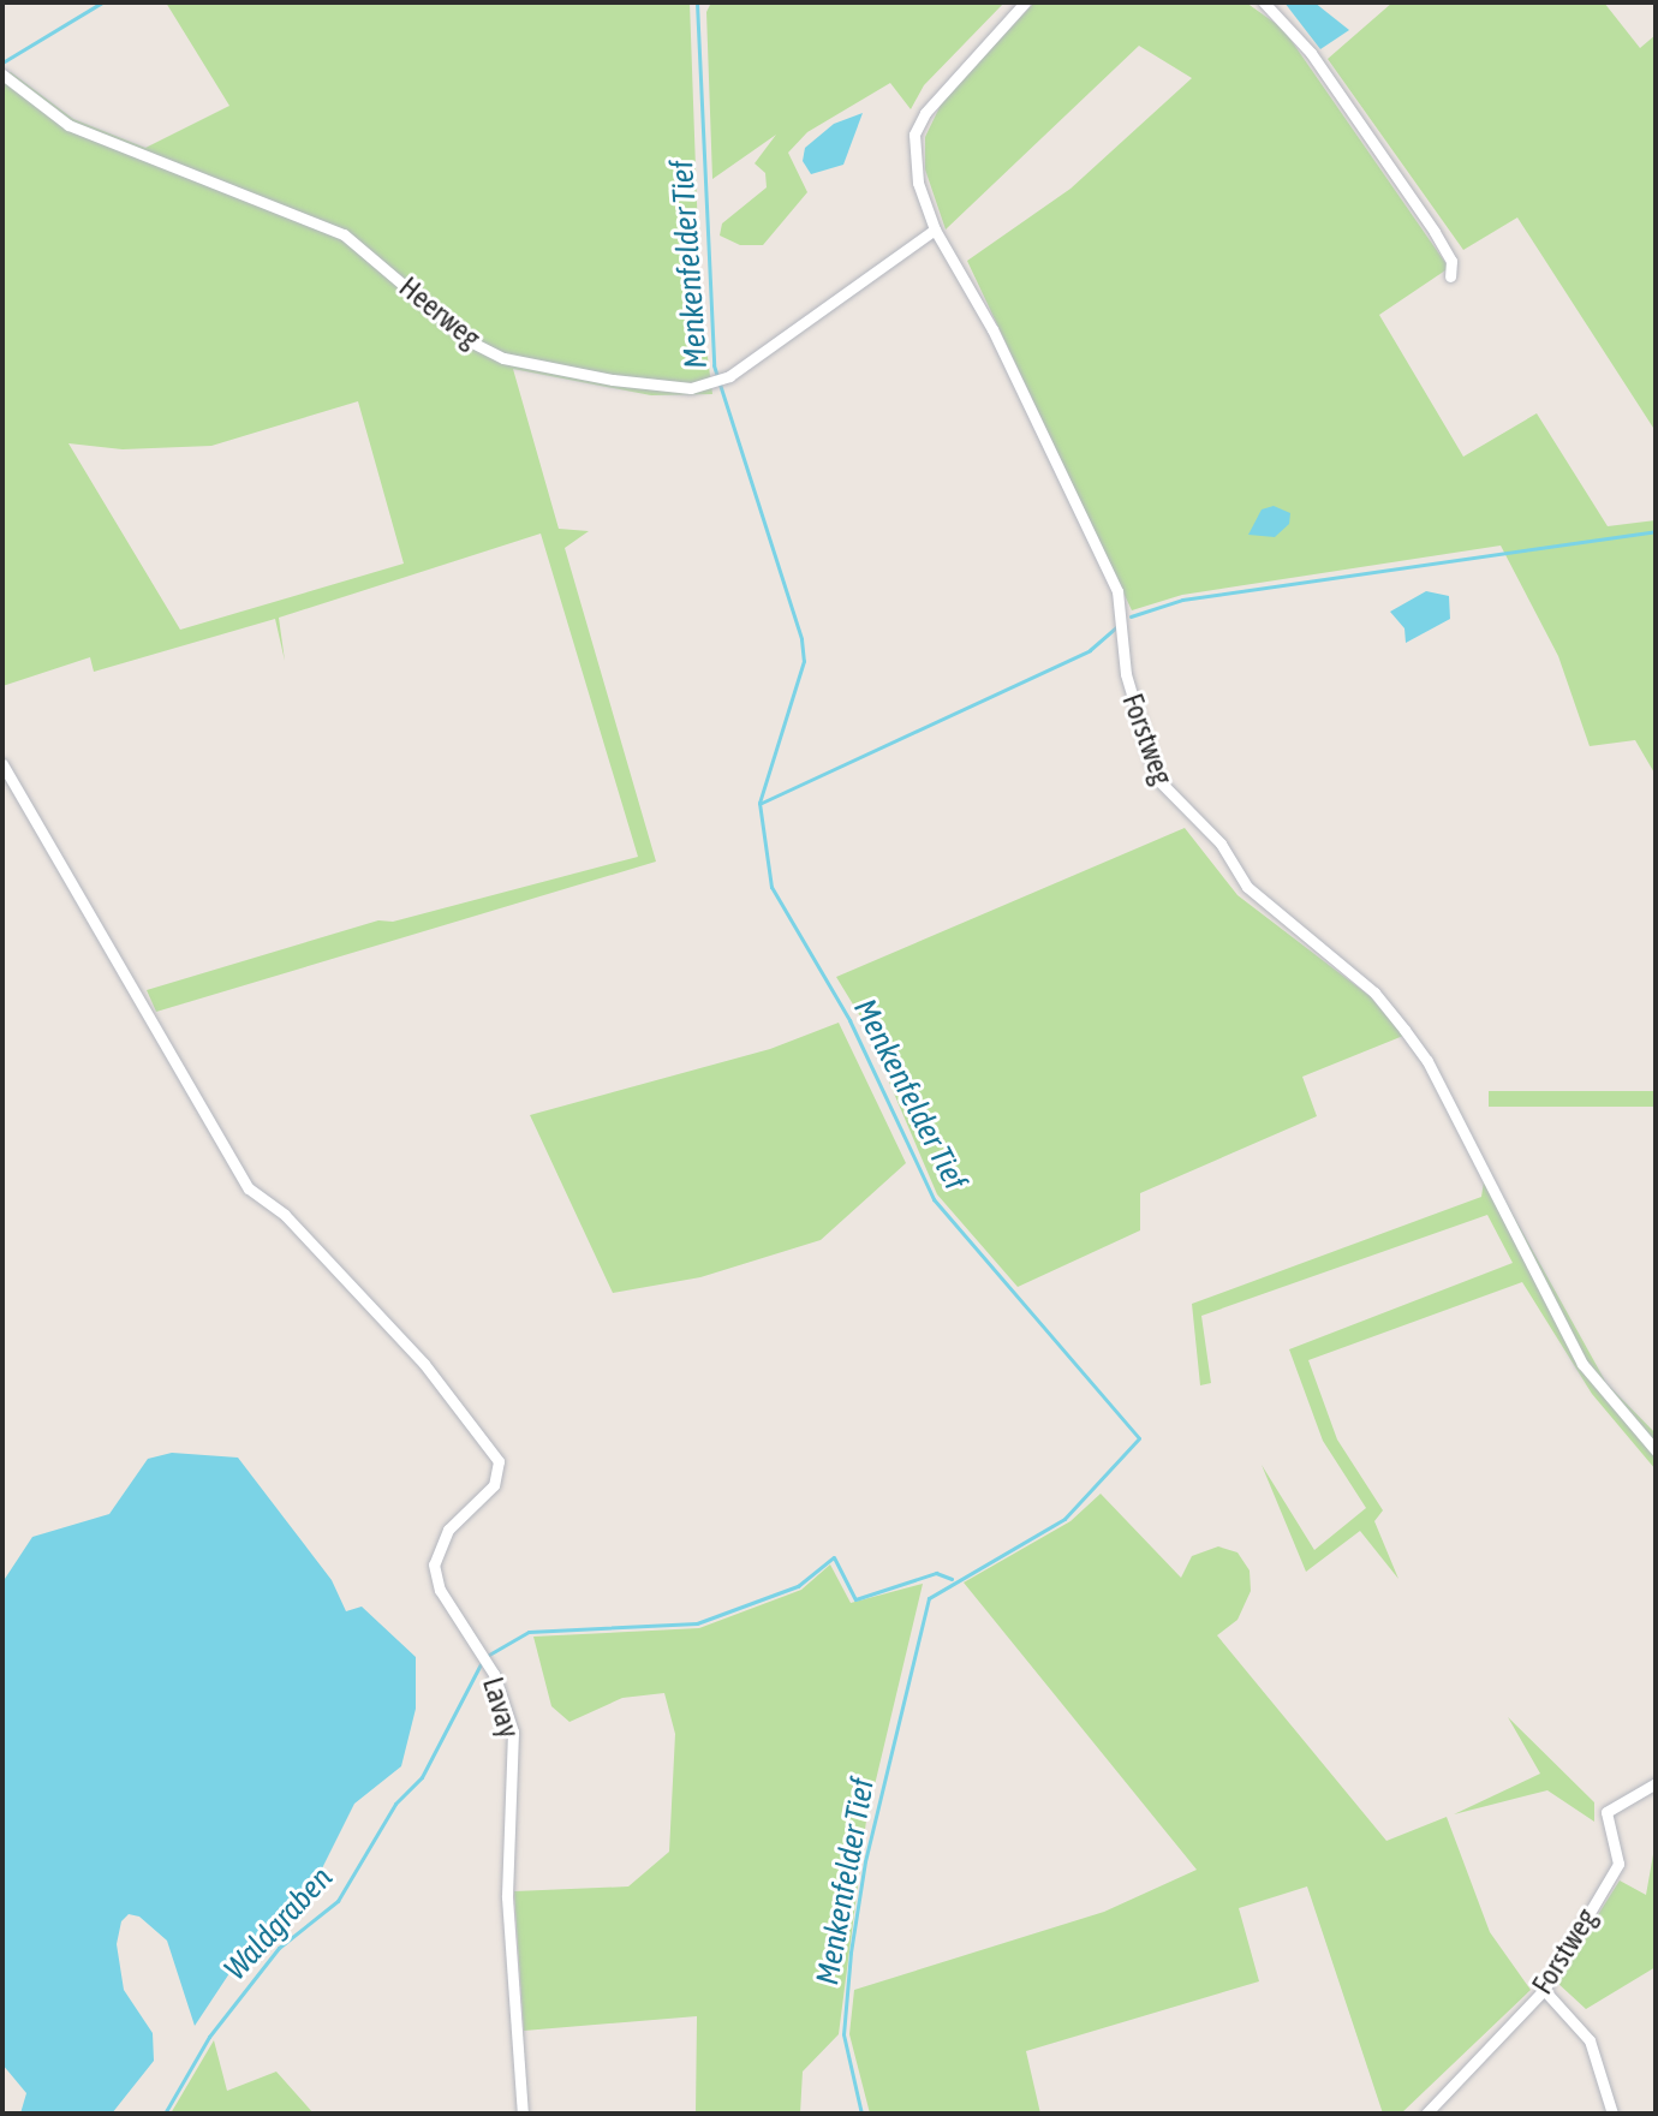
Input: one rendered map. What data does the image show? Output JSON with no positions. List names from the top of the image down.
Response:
{
  "streets": {
    "street": ["Heerweg", "Forstweg", "Lavay"]
  },
  "crossings": [
    ["Heerweg", "Forstweg"]
  ],
  "water": ["Menkenfelder Tief", "Waldgraben"]
}
